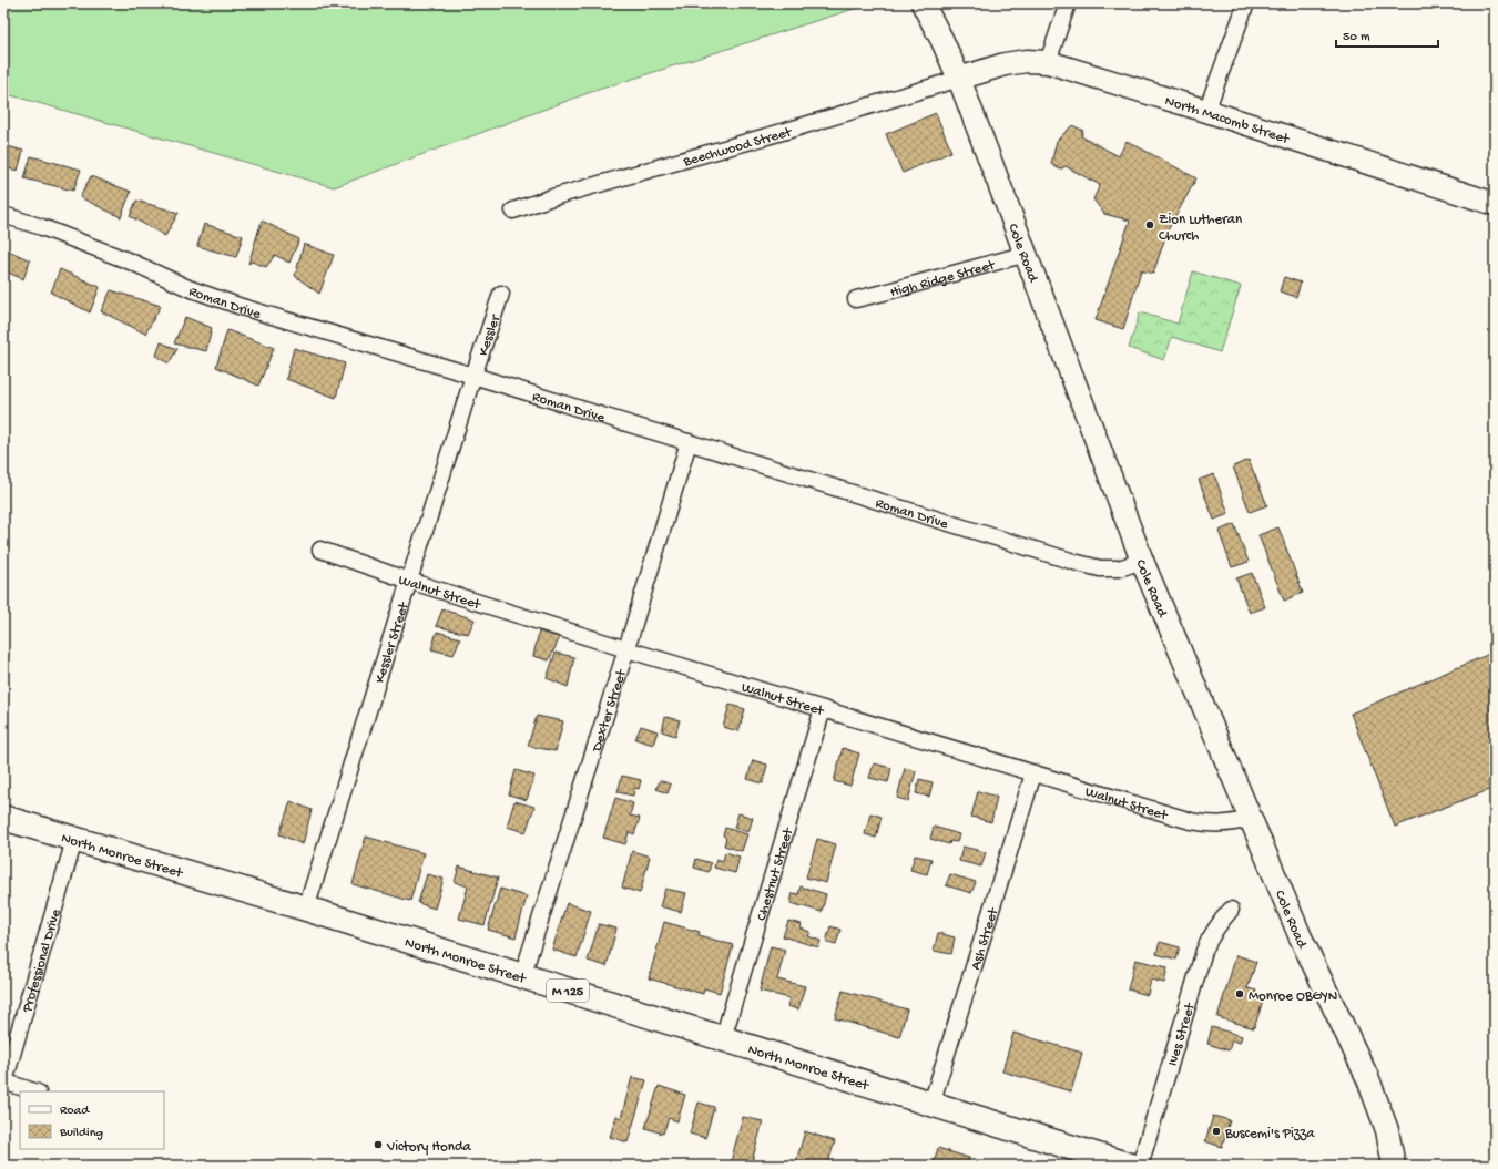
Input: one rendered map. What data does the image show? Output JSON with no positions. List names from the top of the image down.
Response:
{
  "streets": {
    "main road": ["North Monroe Street", "M 125"],
    "street": [
      "North Macomb Street",
      "Beechwood Street",
      "Cole Road",
      "High Ridge Street",
      "Roman Drive",
      "Kessler",
      "Walnut Street",
      "Kessler Street",
      "Dexter Street",
      "Chestnut Street",
      "Ash Street",
      "Professional Drive",
      "Ives Street"
    ]
  },
  "crossings": [
    ["North Macomb Street", "Beechwood Street"],
    ["North Macomb Street", "Cole Road"],
    ["Beechwood Street", "Cole Road"],
    ["Cole Road", "High Ridge Street"],
    ["Cole Road", "Roman Drive"],
    ["Cole Road", "Walnut Street"],
    ["Roman Drive", "Kessler"],
    ["Roman Drive", "Kessler Street"],
    ["Roman Drive", "Dexter Street"],
    ["Kessler", "Kessler Street"],
    ["Walnut Street", "Kessler Street"],
    ["Walnut Street", "Dexter Street"],
    ["Walnut Street", "Chestnut Street"],
    ["Walnut Street", "Ash Street"],
    ["Kessler Street", "North Monroe Street"],
    ["Dexter Street", "North Monroe Street"],
    ["North Monroe Street", "Chestnut Street"],
    ["North Monroe Street", "Ash Street"],
    ["North Monroe Street", "Professional Drive"]
  ],
  "places": [
    "Zion Lutheran Church",
    "Monroe OBGYN",
    "Buscemi's Pizza",
    "Victory Honda"
  ],
  "legend": ["Road", "Building"],
  "scale_bar": "50 m"
}
